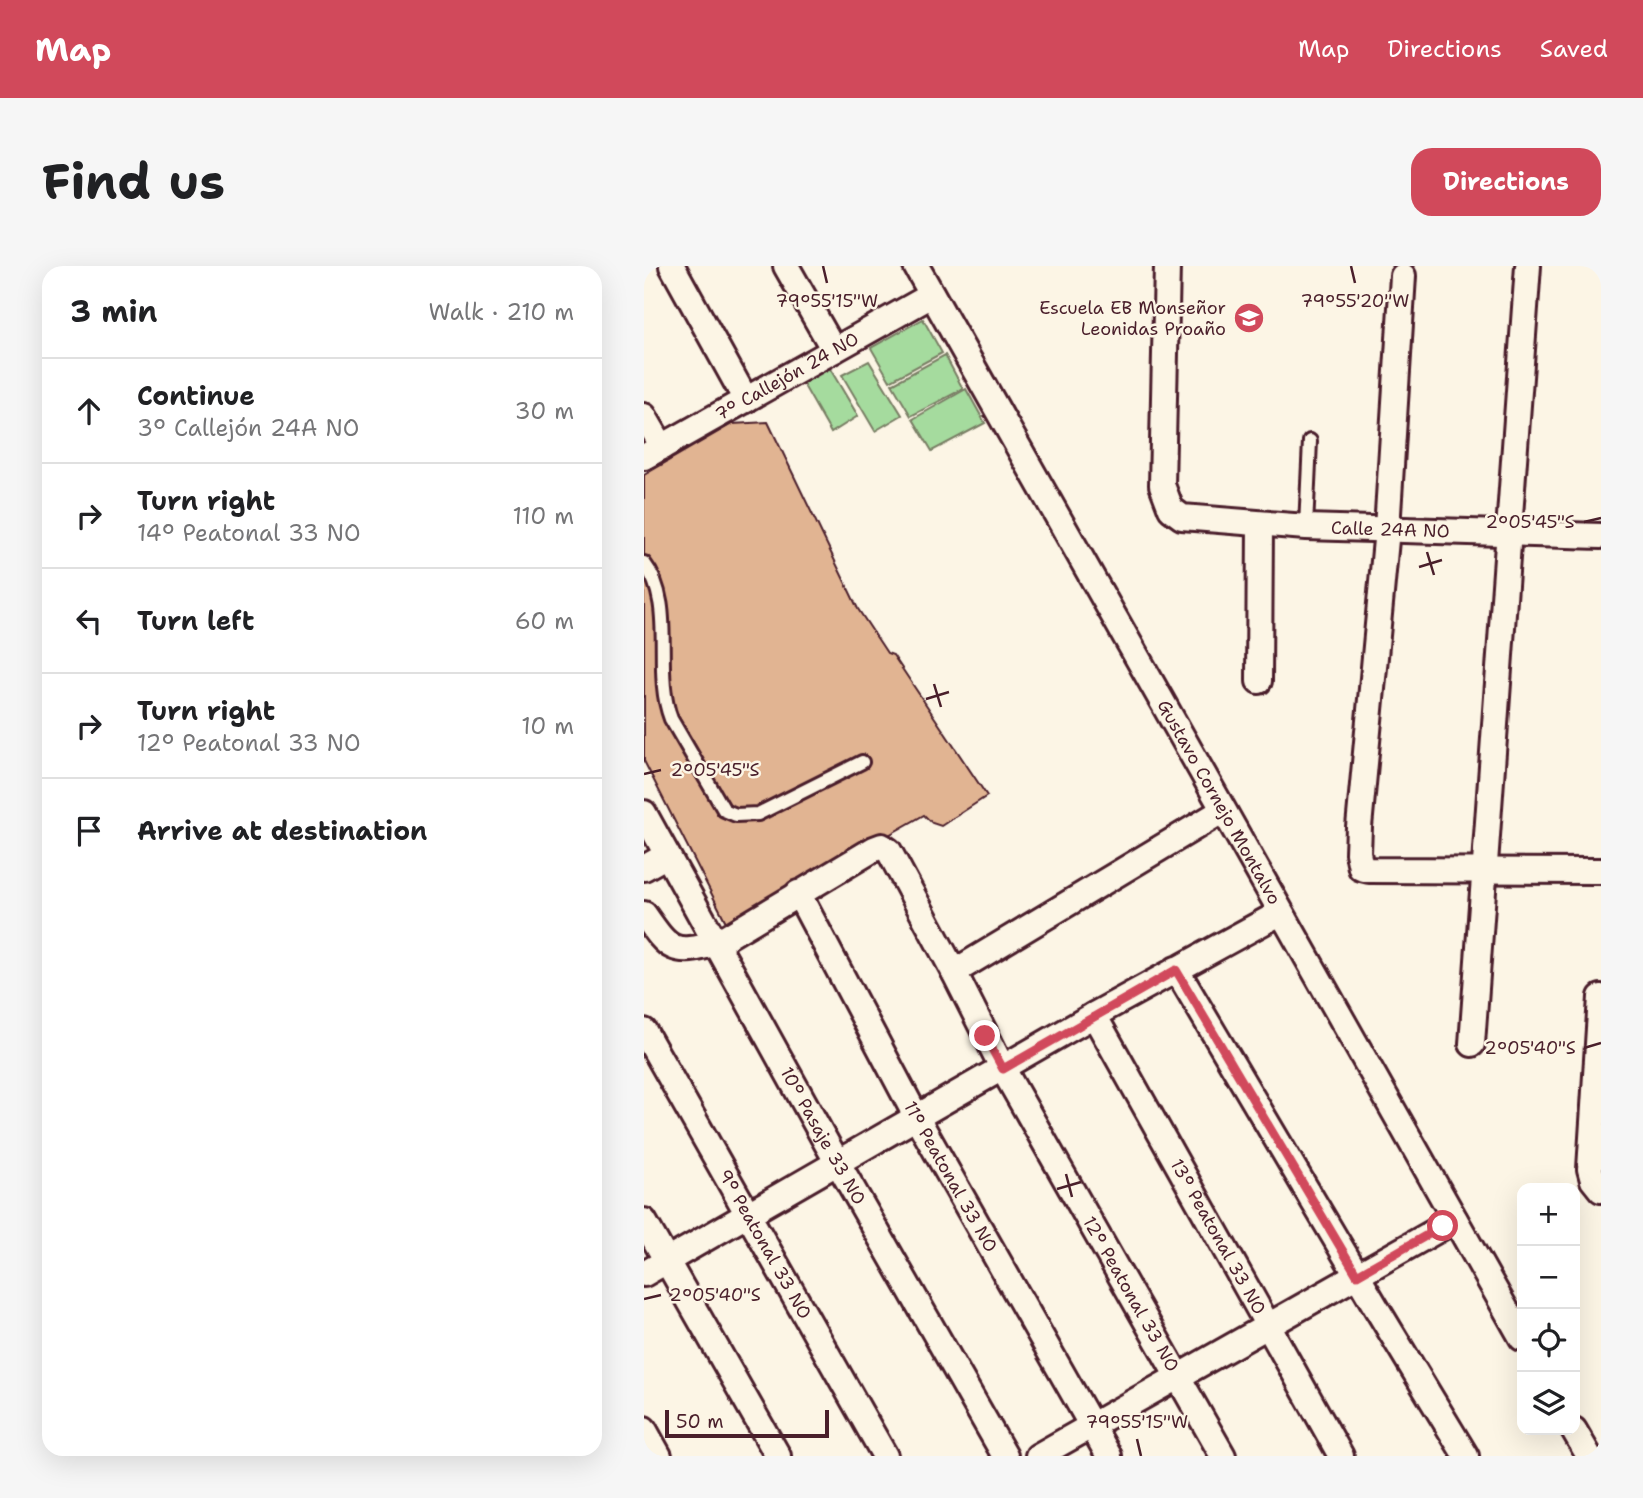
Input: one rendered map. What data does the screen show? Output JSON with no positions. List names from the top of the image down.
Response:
{
  "streets": {
    "street": [
      "7° Callejón 24 NO",
      "Calle 24A NO",
      "Gustavo Cornejo Montalvo",
      "10° Pasaje 33 NO",
      "11° Peatonal 33 NO",
      "13° Peatonal 33 NO",
      "9° Peatonal 33 NO",
      "12° Peatonal 33 NO"
    ]
  },
  "crossings": [
    ["7° Callejón 24 NO", "Gustavo Cornejo Montalvo"],
    ["11° Peatonal 33 NO", "12° Peatonal 33 NO"]
  ],
  "places": {
    "school or university": ["Escuela EB Monseñor Leonidas Proaño"]
  },
  "scale_bar": "50 m",
  "page": {
    "header": "Map",
    "nav": ["Map", "Directions", "Saved"],
    "buttons": "Directions",
    "title": "Find us",
    "heading": ["3 min", "Walk · 210 m"],
    "list": [
      ["Continue", "3° Callejón 24A NO", "30 m"],
      ["Turn right", "14° Peatonal 33 NO", "110 m"],
      ["Turn left", "60 m"],
      ["Turn right", "12° Peatonal 33 NO", "10 m"],
      "Arrive at destination"
    ],
    "map_buttons": ["+", "−"],
    "scale": "50 m"
  },
  "coordinates": [
    "79°55'15\"W",
    "79°55'20\"W",
    "2°05'45\"S",
    "2°05'40\"S"
  ]
}
